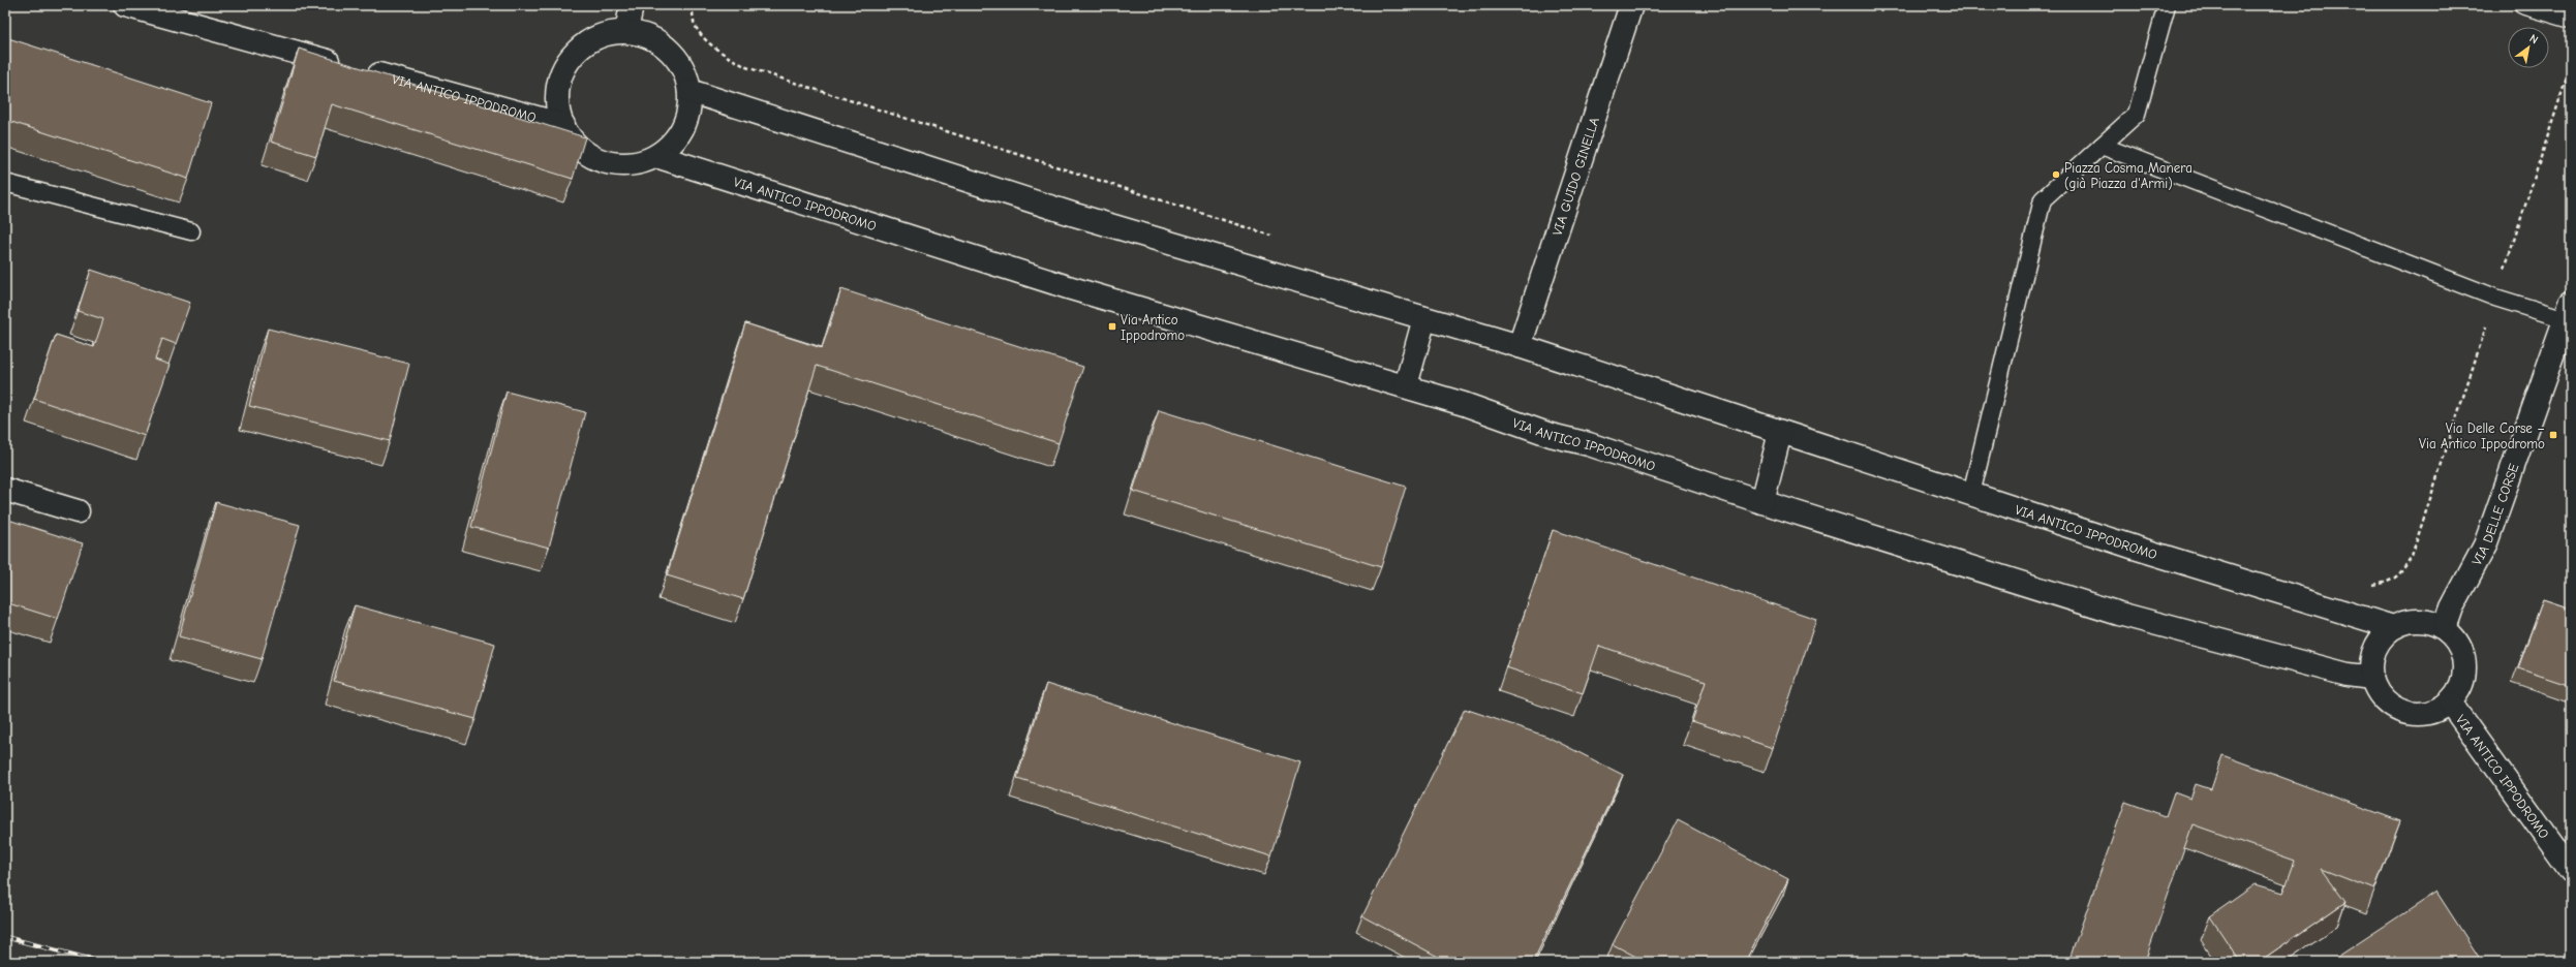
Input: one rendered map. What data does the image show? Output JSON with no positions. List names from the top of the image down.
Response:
{
  "streets": {
    "street": ["VIA ANTICO IPPODROMO", "VIA GUIDO GINELLA", "VIA DELLE CORSE"]
  },
  "crossings": [
    ["VIA ANTICO IPPODROMO", "VIA GUIDO GINELLA"],
    ["VIA ANTICO IPPODROMO", "VIA DELLE CORSE"]
  ],
  "places": {
    "other": ["Piazza Cosma Manera (già Piazza d'Armi)"],
    "transit": ["Via Antico Ippodromo", "Via Delle Corse – Via Antico Ippodromo"]
  },
  "north": "top right"
}
